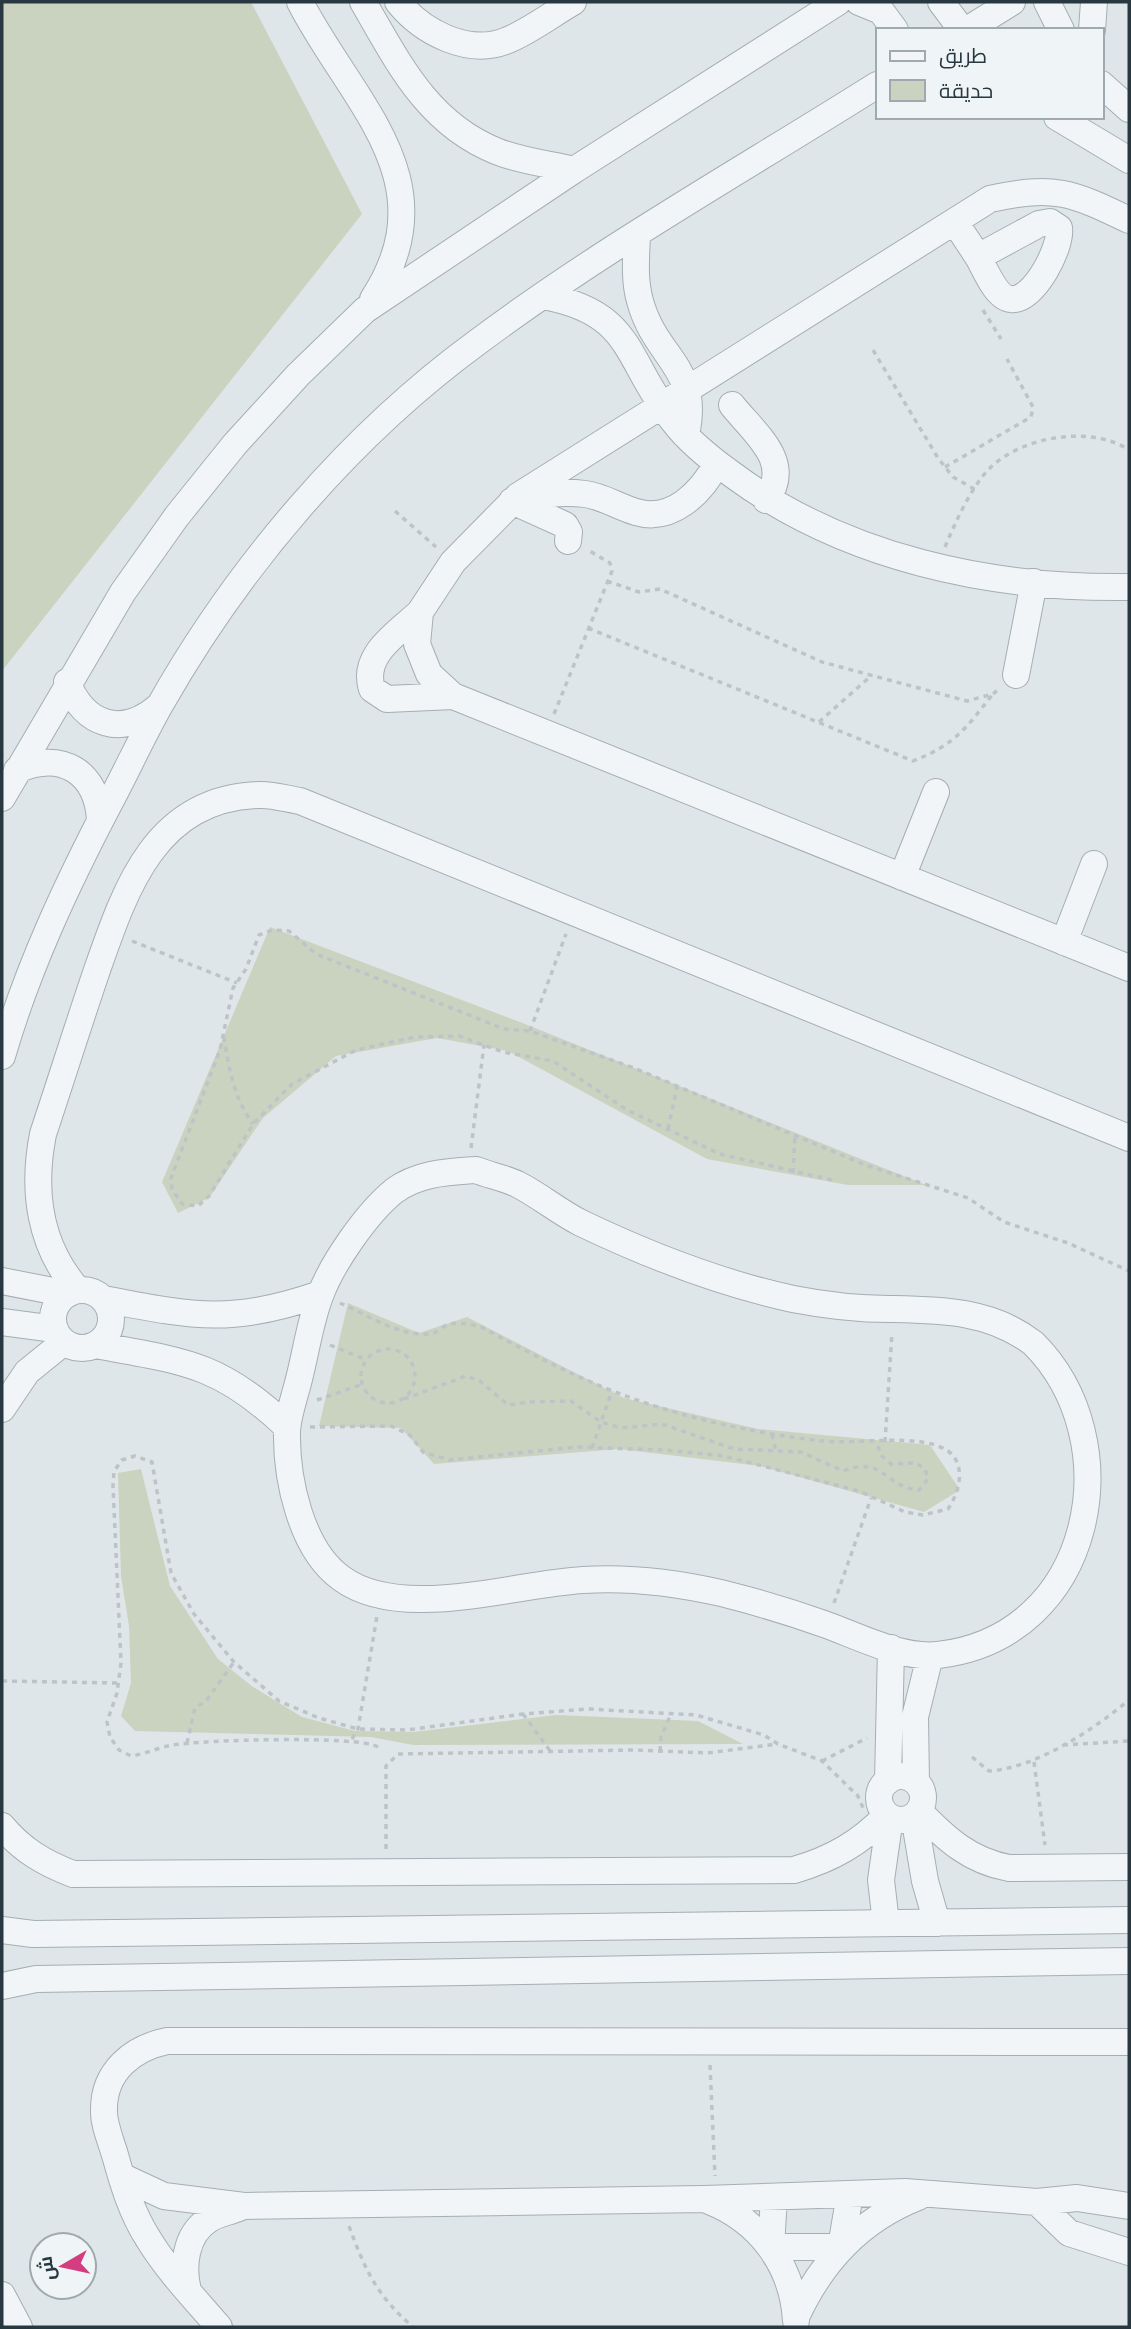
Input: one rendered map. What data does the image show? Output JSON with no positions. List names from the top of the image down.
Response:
{
  "legend": ["طريق", "حديقة"],
  "north": "left"
}
